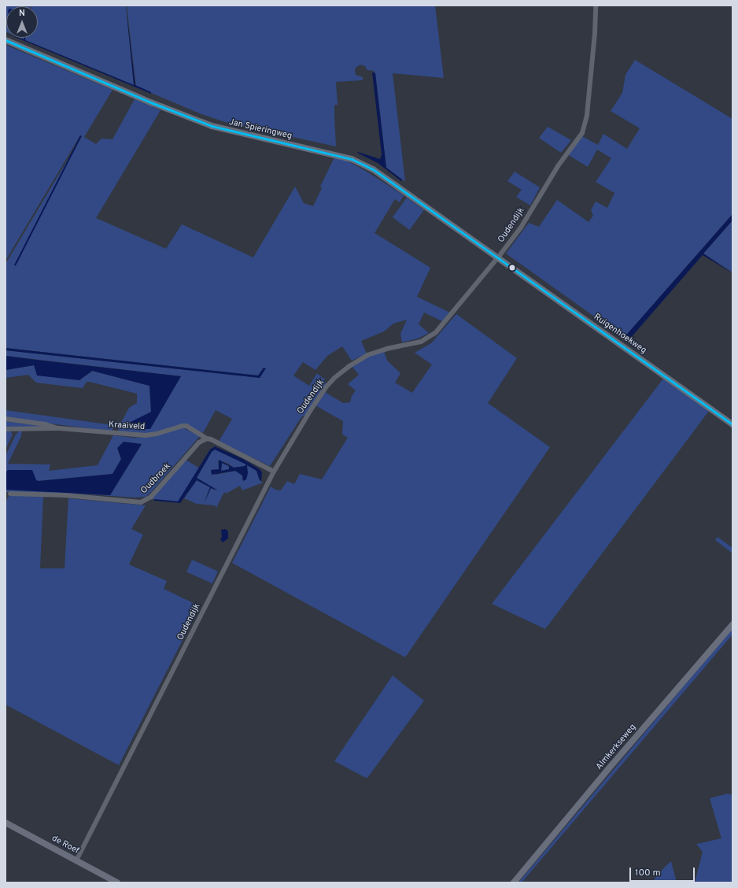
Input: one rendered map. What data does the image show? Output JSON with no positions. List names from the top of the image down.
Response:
{
  "streets": {
    "street": [
      "Jan Spieringweg",
      "Oudendijk",
      "Ruigenhoekweg",
      "Kraaiveld",
      "Oudbroek",
      "Almkerkseweg",
      "de Roef"
    ]
  },
  "crossings": [
    ["Jan Spieringweg", "Oudendijk"],
    ["Jan Spieringweg", "Ruigenhoekweg"],
    ["Oudendijk", "Ruigenhoekweg"],
    ["Oudendijk", "de Roef"],
    ["Kraaiveld", "Oudbroek"]
  ],
  "scale_bar": "100 m",
  "north": "top"
}
